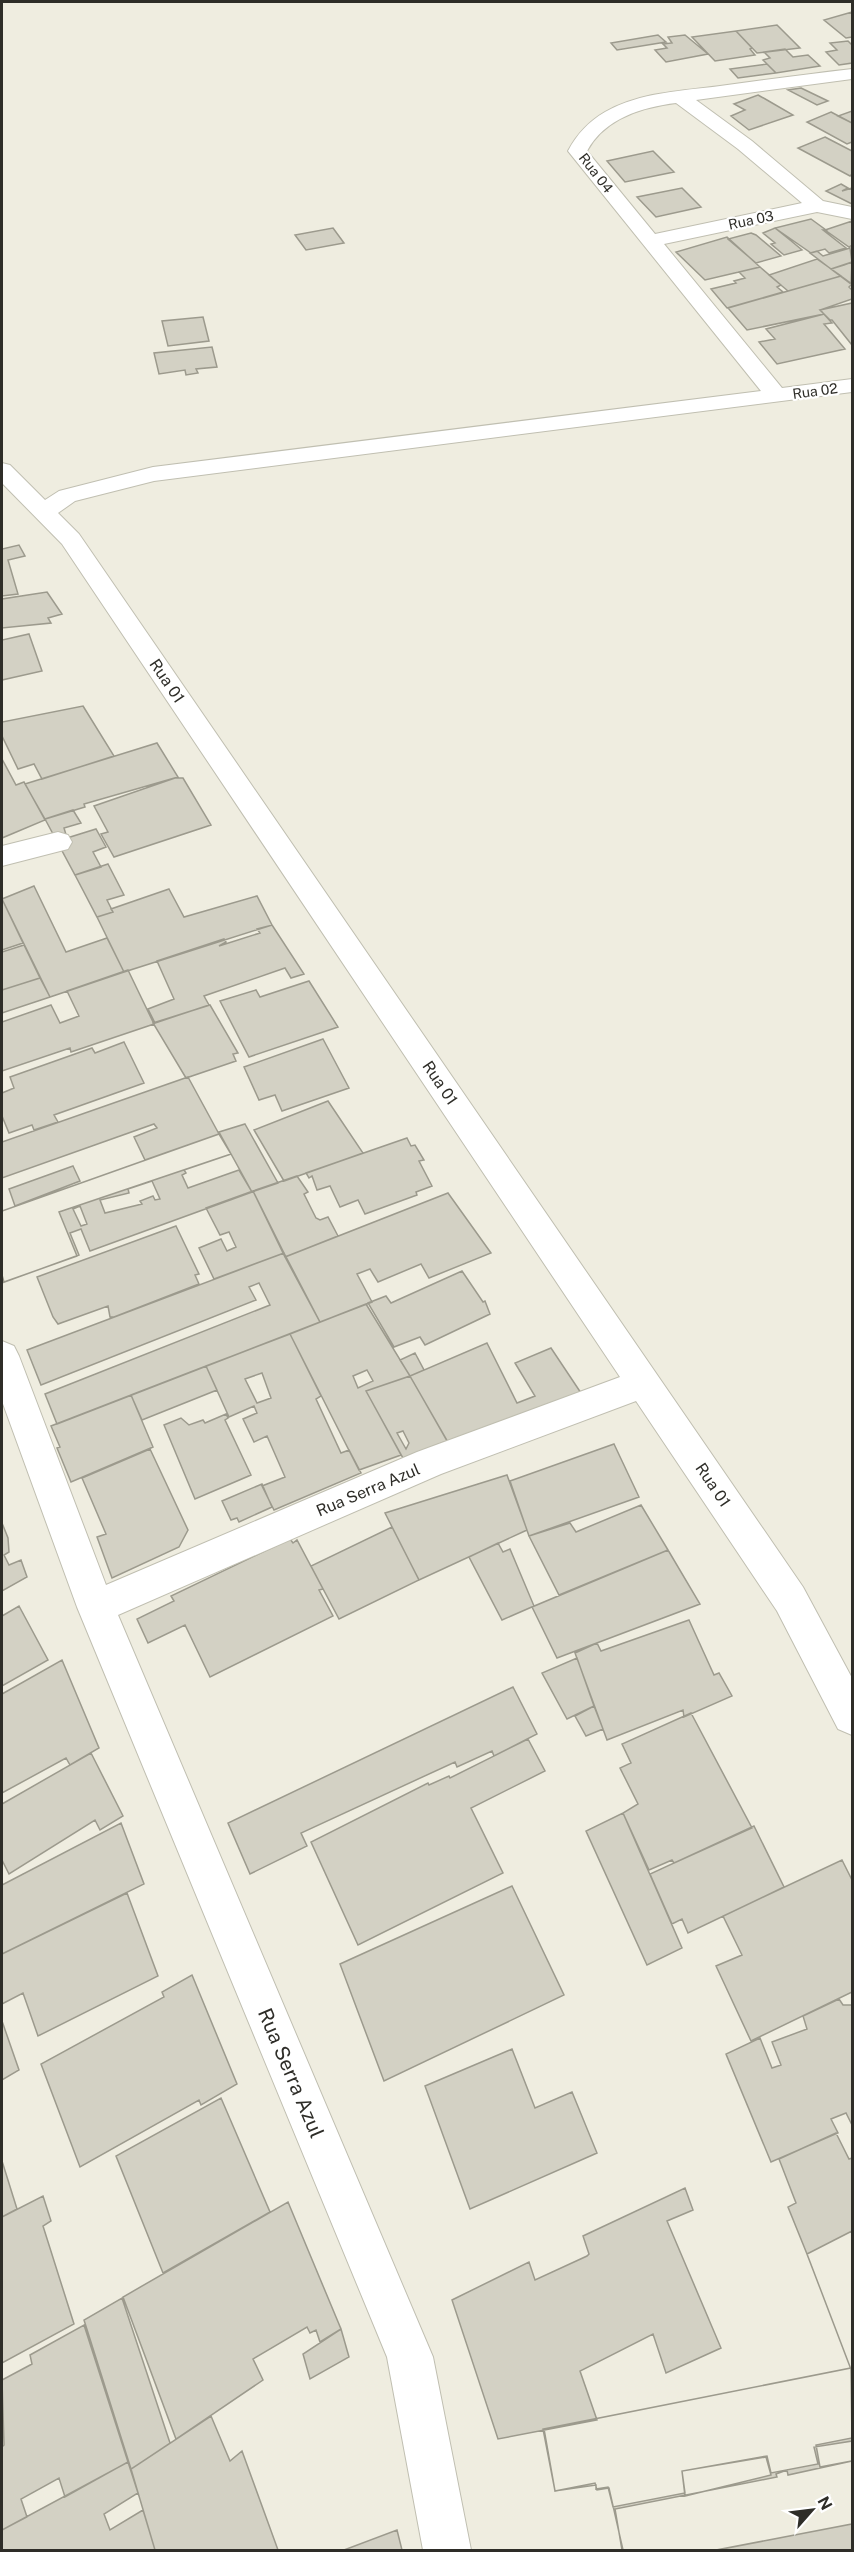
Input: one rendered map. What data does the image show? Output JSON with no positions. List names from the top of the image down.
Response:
{
  "streets": {
    "street": [
      "Rua 04",
      "Rua 03",
      "Rua 02",
      "Rua 01",
      "Rua Serra Azul"
    ]
  },
  "crossings": [
    ["Rua 04", "Rua 03"],
    ["Rua 04", "Rua 02"],
    ["Rua 02", "Rua 01"],
    ["Rua 01", "Rua Serra Azul"]
  ],
  "north": "top right"
}
